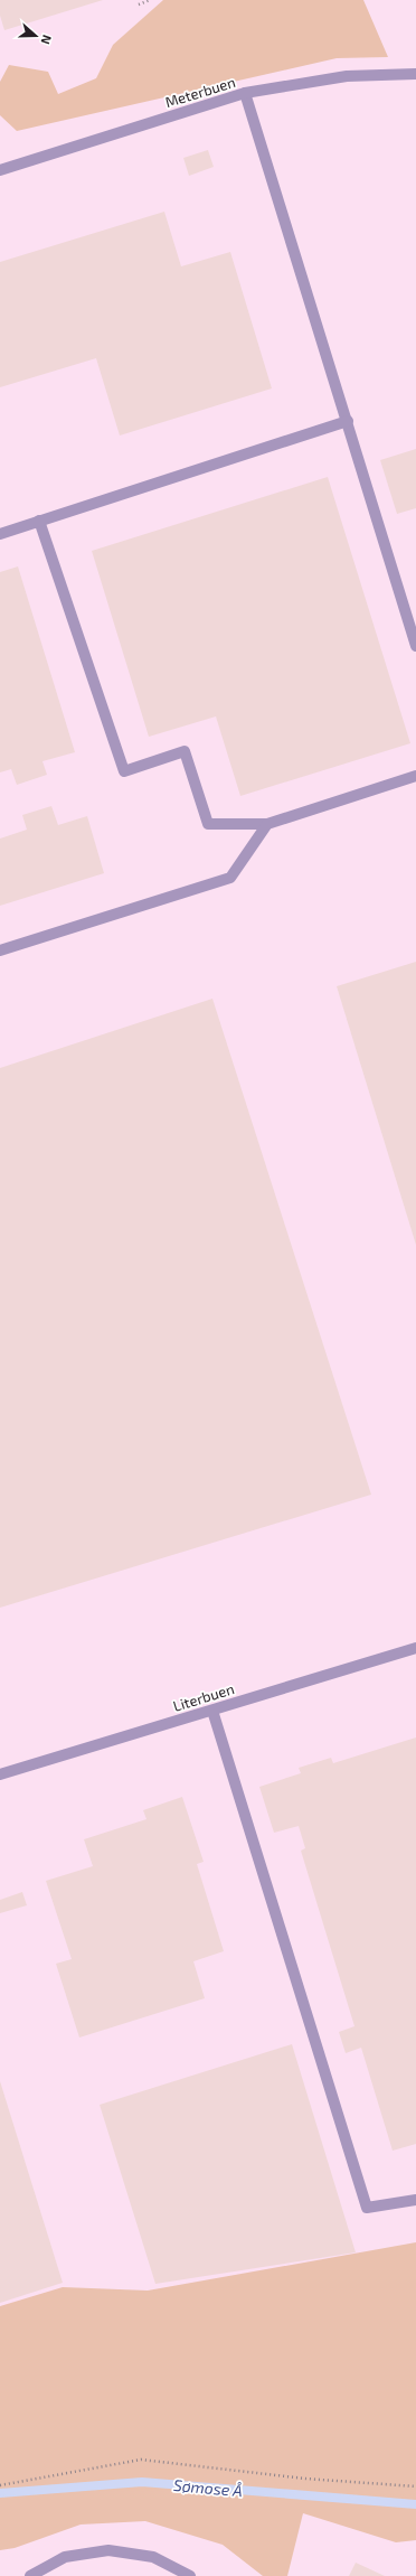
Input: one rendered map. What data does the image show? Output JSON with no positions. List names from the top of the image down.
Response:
{
  "streets": {
    "street": ["Meterbuen", "Literbuen"]
  },
  "water": ["Sømose Å"],
  "north": "right"
}
